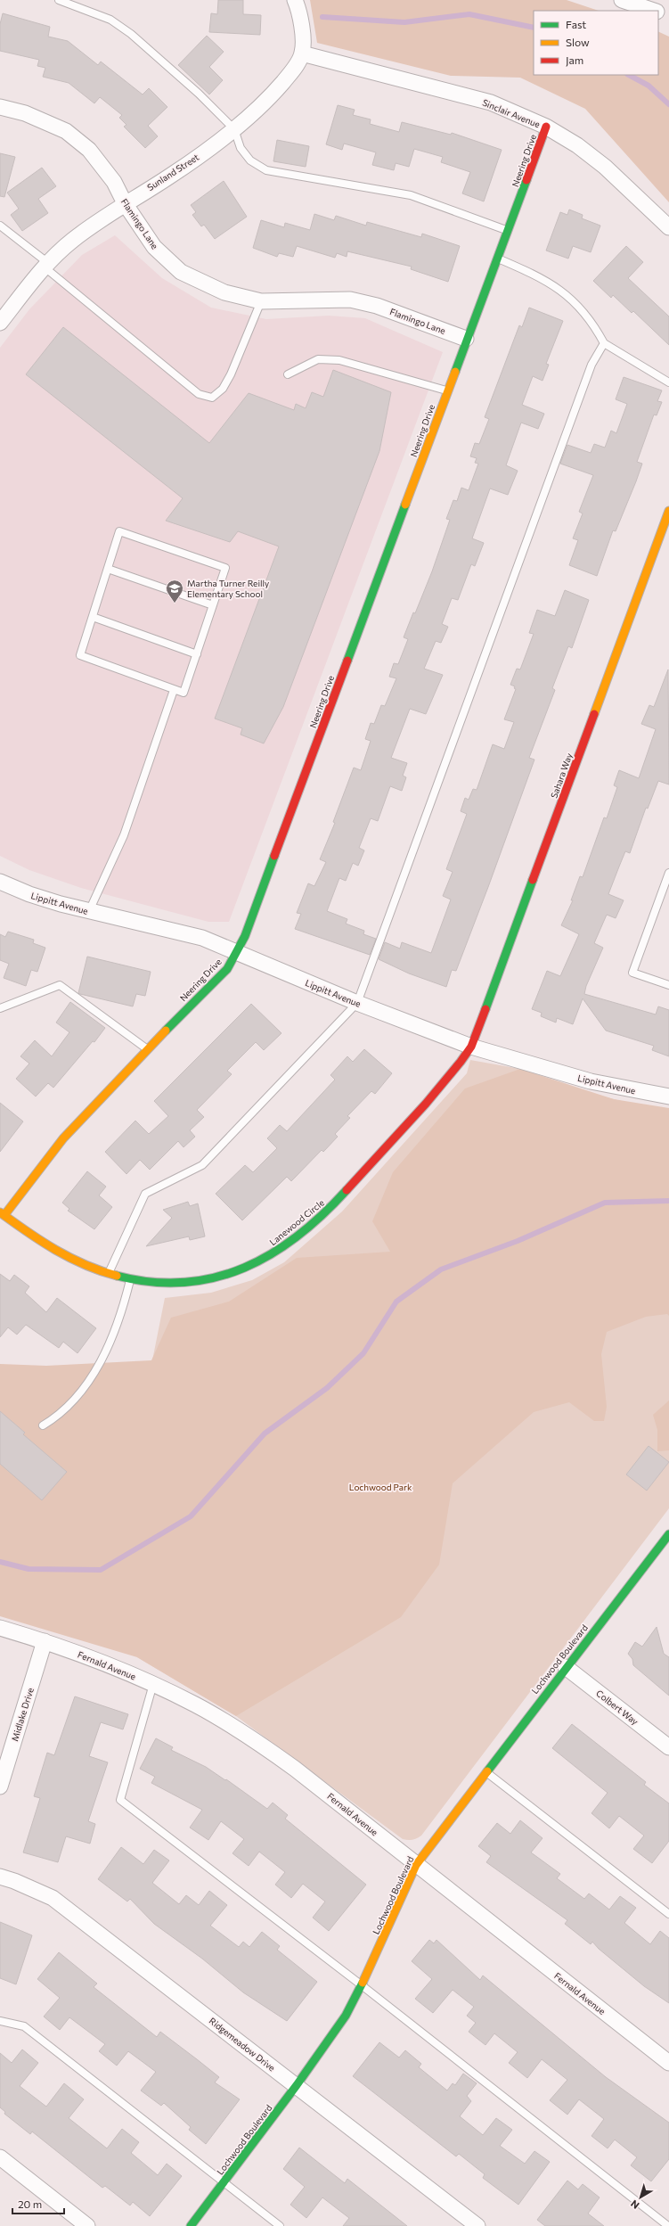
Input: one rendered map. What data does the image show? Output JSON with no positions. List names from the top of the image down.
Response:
{
  "streets": {
    "street": [
      "Sinclair Avenue",
      "Neering Drive",
      "Sunland Street",
      "Flamingo Lane",
      "Sahara Way",
      "Lippitt Avenue",
      "Lanewood Circle",
      "Lochwood Boulevard",
      "Fernald Avenue",
      "Colbert Way",
      "Midlake Drive",
      "Ridgemeadow Drive"
    ]
  },
  "crossings": [
    ["Sinclair Avenue", "Neering Drive"],
    ["Sinclair Avenue", "Sunland Street"],
    ["Neering Drive", "Flamingo Lane"],
    ["Neering Drive", "Lippitt Avenue"],
    ["Neering Drive", "Lanewood Circle"],
    ["Sunland Street", "Flamingo Lane"],
    ["Sahara Way", "Lippitt Avenue"],
    ["Sahara Way", "Lanewood Circle"],
    ["Lippitt Avenue", "Lanewood Circle"],
    ["Lochwood Boulevard", "Fernald Avenue"],
    ["Lochwood Boulevard", "Colbert Way"],
    ["Lochwood Boulevard", "Ridgemeadow Drive"],
    ["Fernald Avenue", "Midlake Drive"]
  ],
  "parks": ["Lochwood Park"],
  "places": {
    "school or university": ["Martha Turner Reilly Elementary School"]
  },
  "legend": ["Fast", "Slow", "Jam"],
  "scale_bar": "20 m",
  "north": "bottom left"
}
